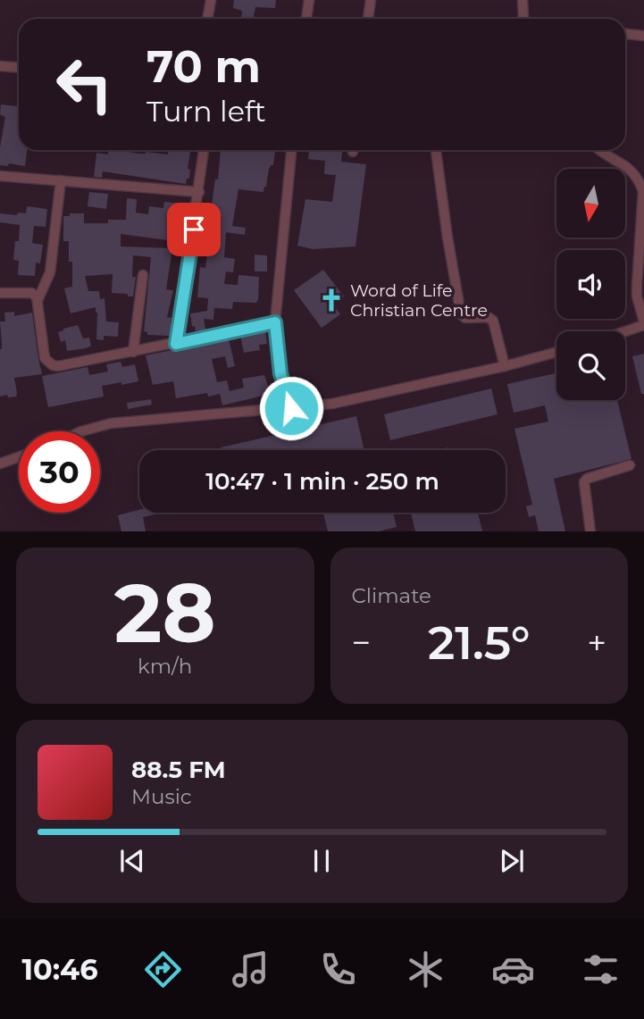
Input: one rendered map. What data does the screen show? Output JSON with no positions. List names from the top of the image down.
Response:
{
  "places": {
    "church": ["Word of Life Christian Centre"]
  },
  "north": "bottom",
  "page": {
    "turn": ["70 m", "Turn left"],
    "limit": "30",
    "trip": "10:47 · 1 min · 250 m",
    "tile": [
      ["28", "km/h"],
      "Climate"
    ],
    "heat": ["−", "21.5°", "+"],
    "song": ["88.5 FM", "Music"],
    "tabs": "10:46"
  }
}
